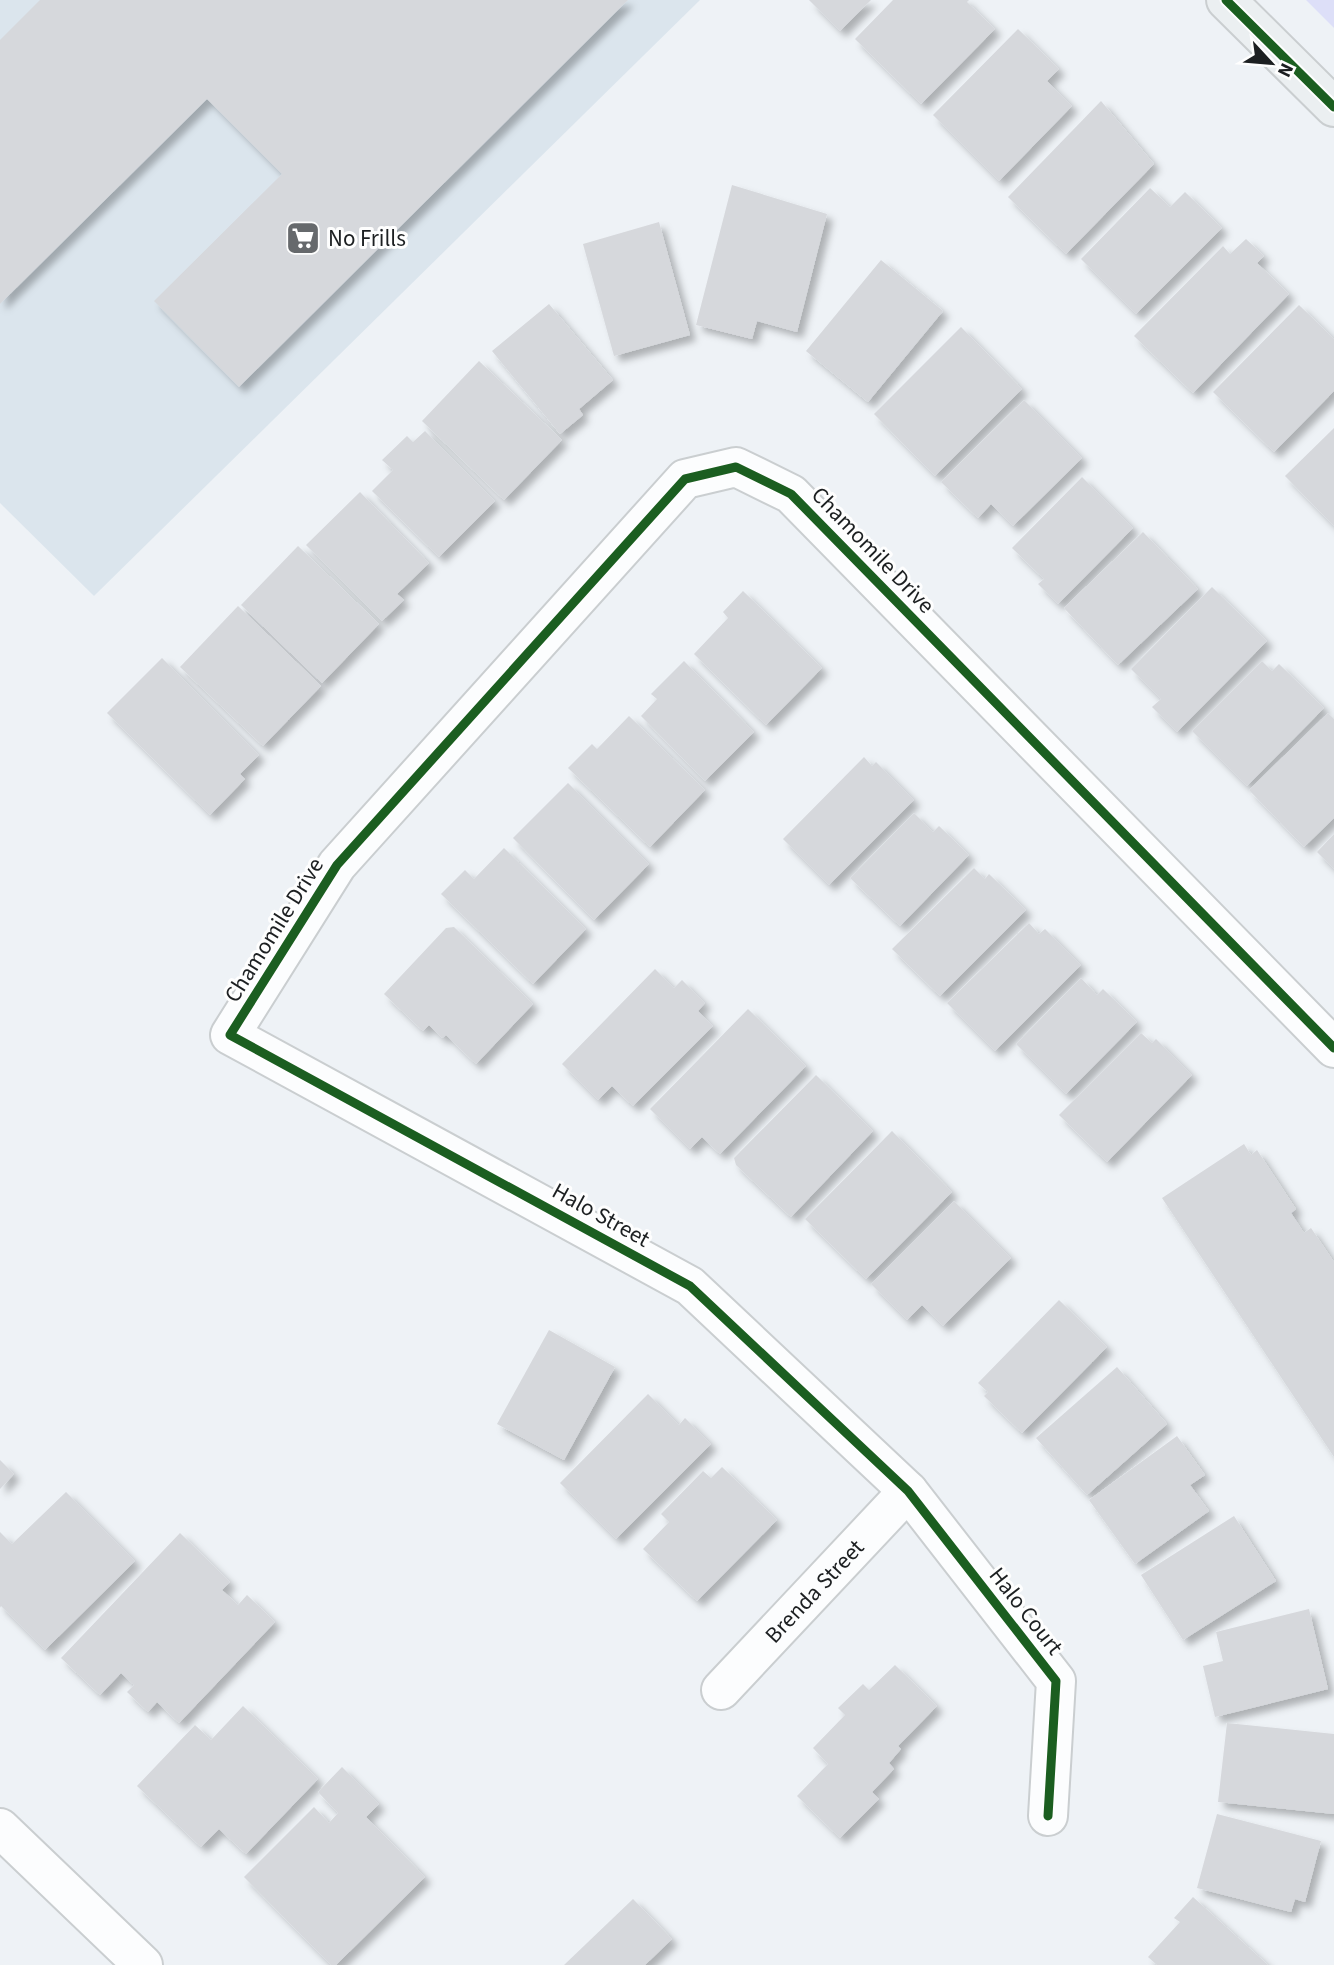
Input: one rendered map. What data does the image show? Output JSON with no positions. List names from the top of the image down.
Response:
{
  "streets": {
    "street": [
      "Chamomile Drive",
      "Halo Street",
      "Brenda Street",
      "Halo Court"
    ]
  },
  "crossings": [
    ["Chamomile Drive", "Halo Street"],
    ["Halo Street", "Brenda Street"],
    ["Halo Street", "Halo Court"],
    ["Brenda Street", "Halo Court"]
  ],
  "places": {
    "supermarket": ["No Frills"]
  },
  "north": "bottom right"
}
